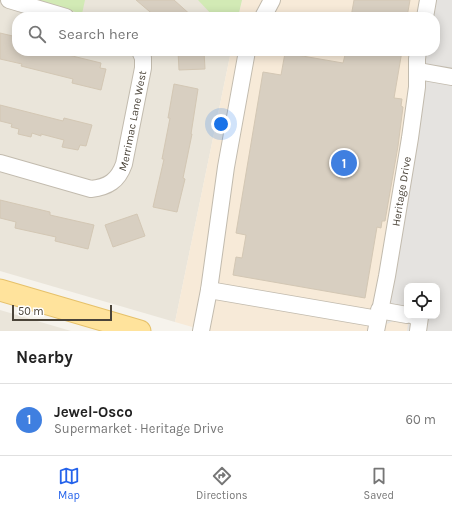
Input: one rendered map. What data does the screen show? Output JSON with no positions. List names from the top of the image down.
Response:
{
  "streets": {
    "street": ["Merrimac Lane West", "Heritage Drive"]
  },
  "scale_bar": "50 m",
  "page": {
    "search": "Search here",
    "pins": "1",
    "scale": "50 m",
    "heading": "Nearby",
    "list": [
      {
        "mark": "1",
        "name": "Jewel-Osco",
        "note": "Supermarket · Heritage Drive",
        "value": "60 m"
      }
    ],
    "nav": ["Map", "Directions", "Saved"]
  }
}
